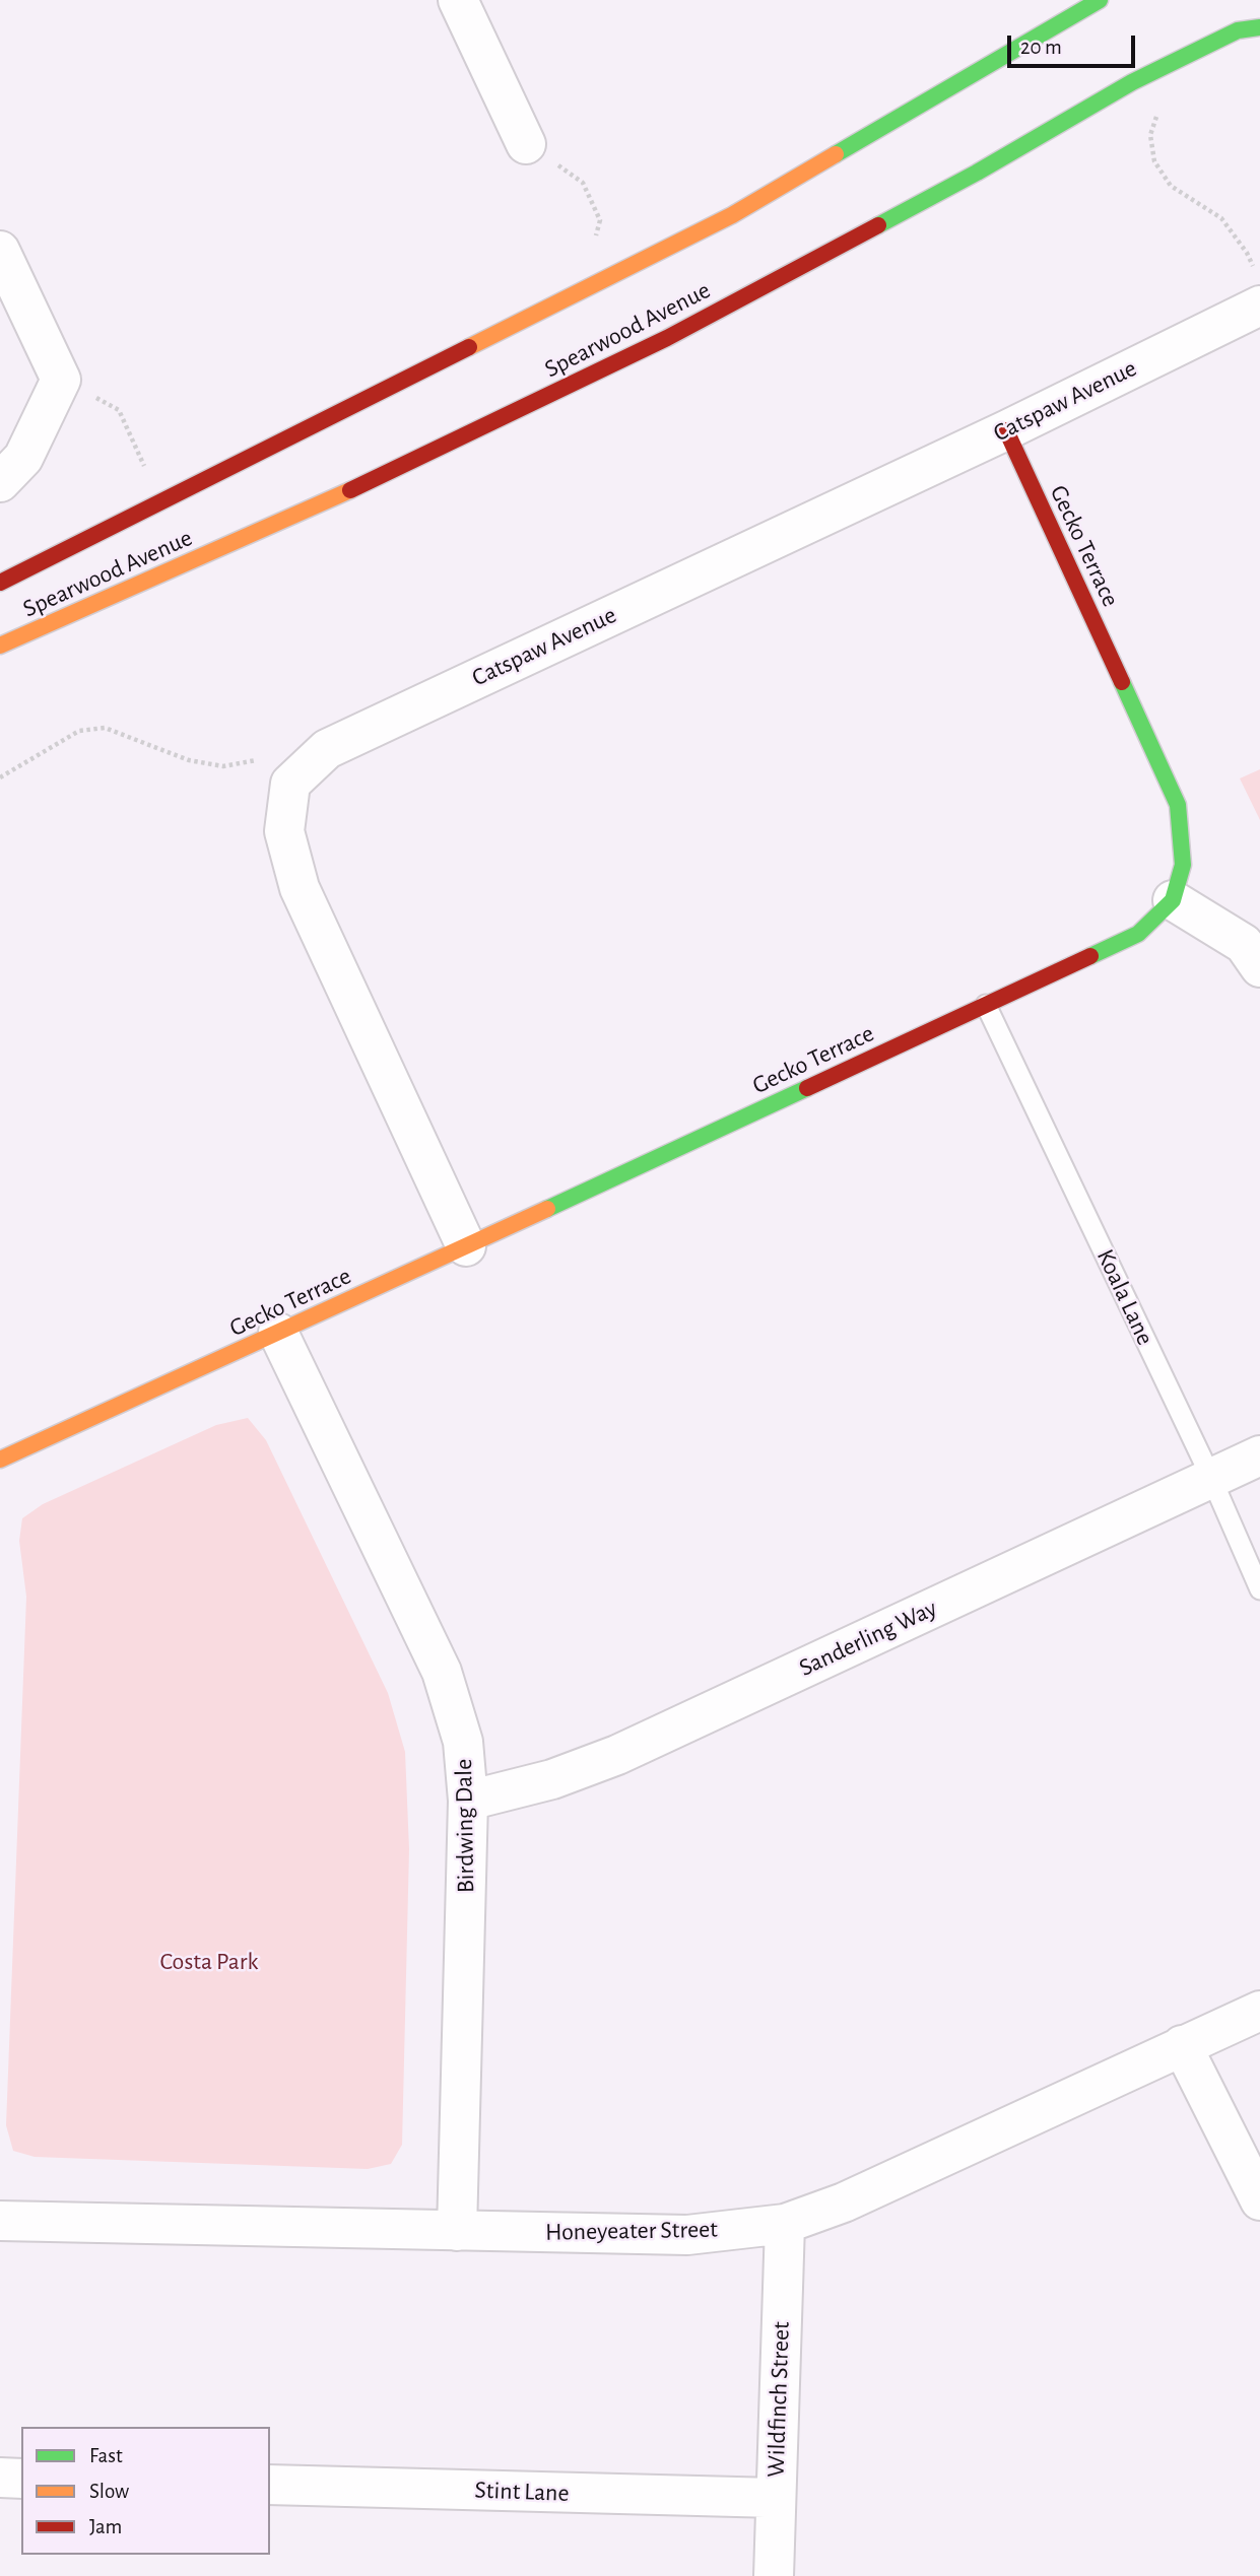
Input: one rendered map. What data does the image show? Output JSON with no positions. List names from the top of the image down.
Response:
{
  "streets": {
    "main road": ["Spearwood Avenue", "Gecko Terrace"],
    "street": [
      "Catspaw Avenue",
      "Sanderling Way",
      "Birdwing Dale",
      "Honeyeater Street",
      "Wildfinch Street",
      "Stint Lane"
    ],
    "lane": ["Koala Lane"]
  },
  "crossings": [
    ["Catspaw Avenue", "Gecko Terrace"],
    ["Gecko Terrace", "Koala Lane"],
    ["Gecko Terrace", "Birdwing Dale"],
    ["Koala Lane", "Sanderling Way"],
    ["Sanderling Way", "Birdwing Dale"],
    ["Birdwing Dale", "Honeyeater Street"],
    ["Honeyeater Street", "Wildfinch Street"],
    ["Wildfinch Street", "Stint Lane"]
  ],
  "parks": ["Costa Park"],
  "legend": ["Fast", "Slow", "Jam"],
  "scale_bar": "20 m"
}
